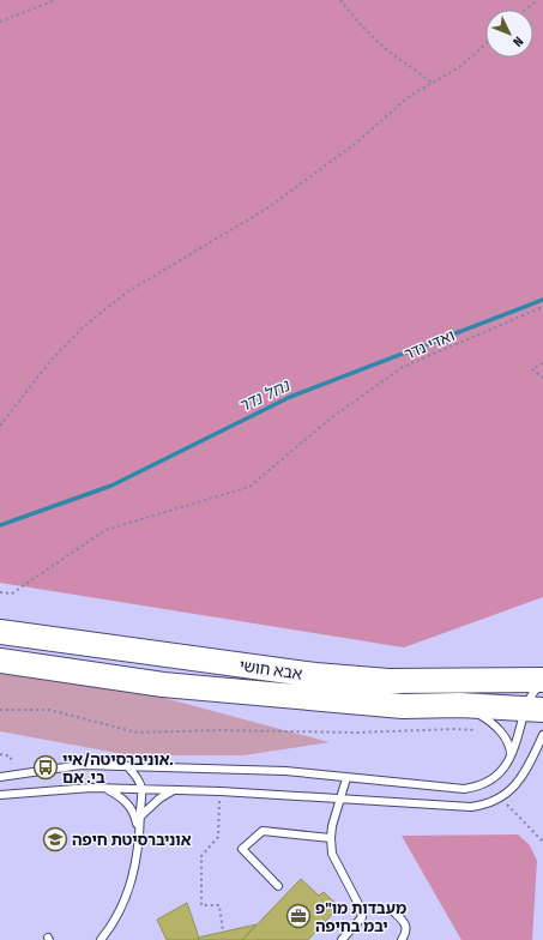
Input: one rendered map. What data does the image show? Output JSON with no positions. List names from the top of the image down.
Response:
{
  "streets": {
    "main road": ["אבא חושי"],
    "path": ["ואדי נדר"]
  },
  "water": ["נחל נדר"],
  "places": {
    "bus stop": ["אוניברסיטה/איי. בי. אם"],
    "school or university": ["אוניברסיטת חיפה"],
    "office": ["מעבדות מו\"פ יבמ בחיפה"]
  },
  "north": "bottom right"
}
